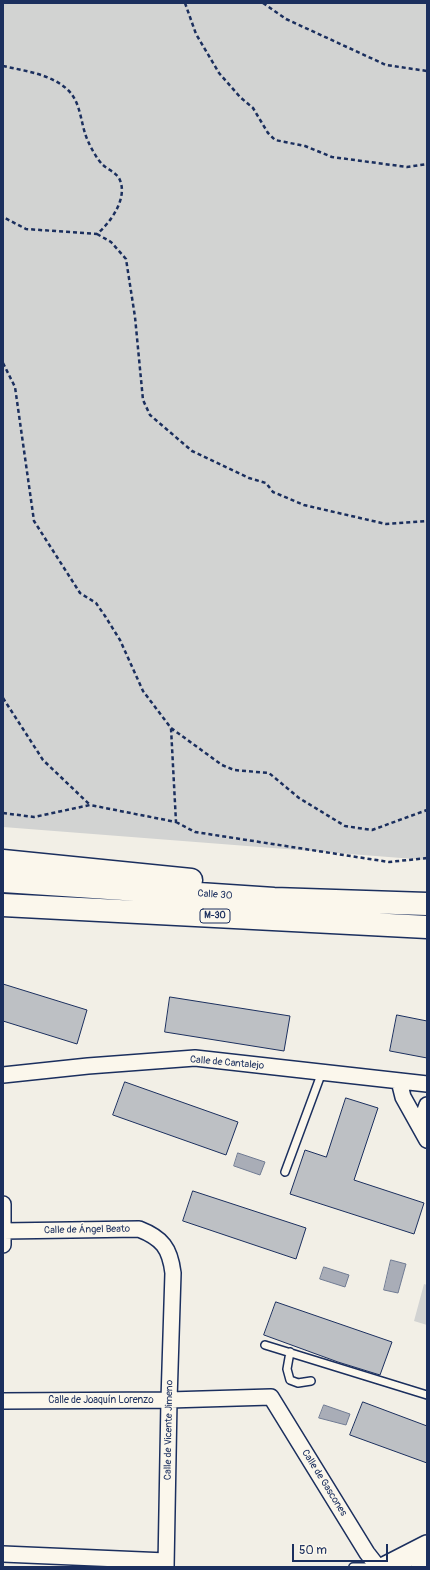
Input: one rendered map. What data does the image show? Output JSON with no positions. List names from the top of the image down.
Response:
{
  "streets": {
    "highway": ["Calle 30", "M-30"],
    "street": [
      "Calle de Cantalejo",
      "Calle de Ángel Beato",
      "Calle de Joaquín Lorenzo",
      "Calle de Vicente Jimeno",
      "Calle de Gascones"
    ]
  },
  "crossings": [
    ["Calle de Ángel Beato", "Calle de Vicente Jimeno"],
    ["Calle de Joaquín Lorenzo", "Calle de Vicente Jimeno"],
    ["Calle de Joaquín Lorenzo", "Calle de Gascones"]
  ],
  "scale_bar": "50 m"
}
